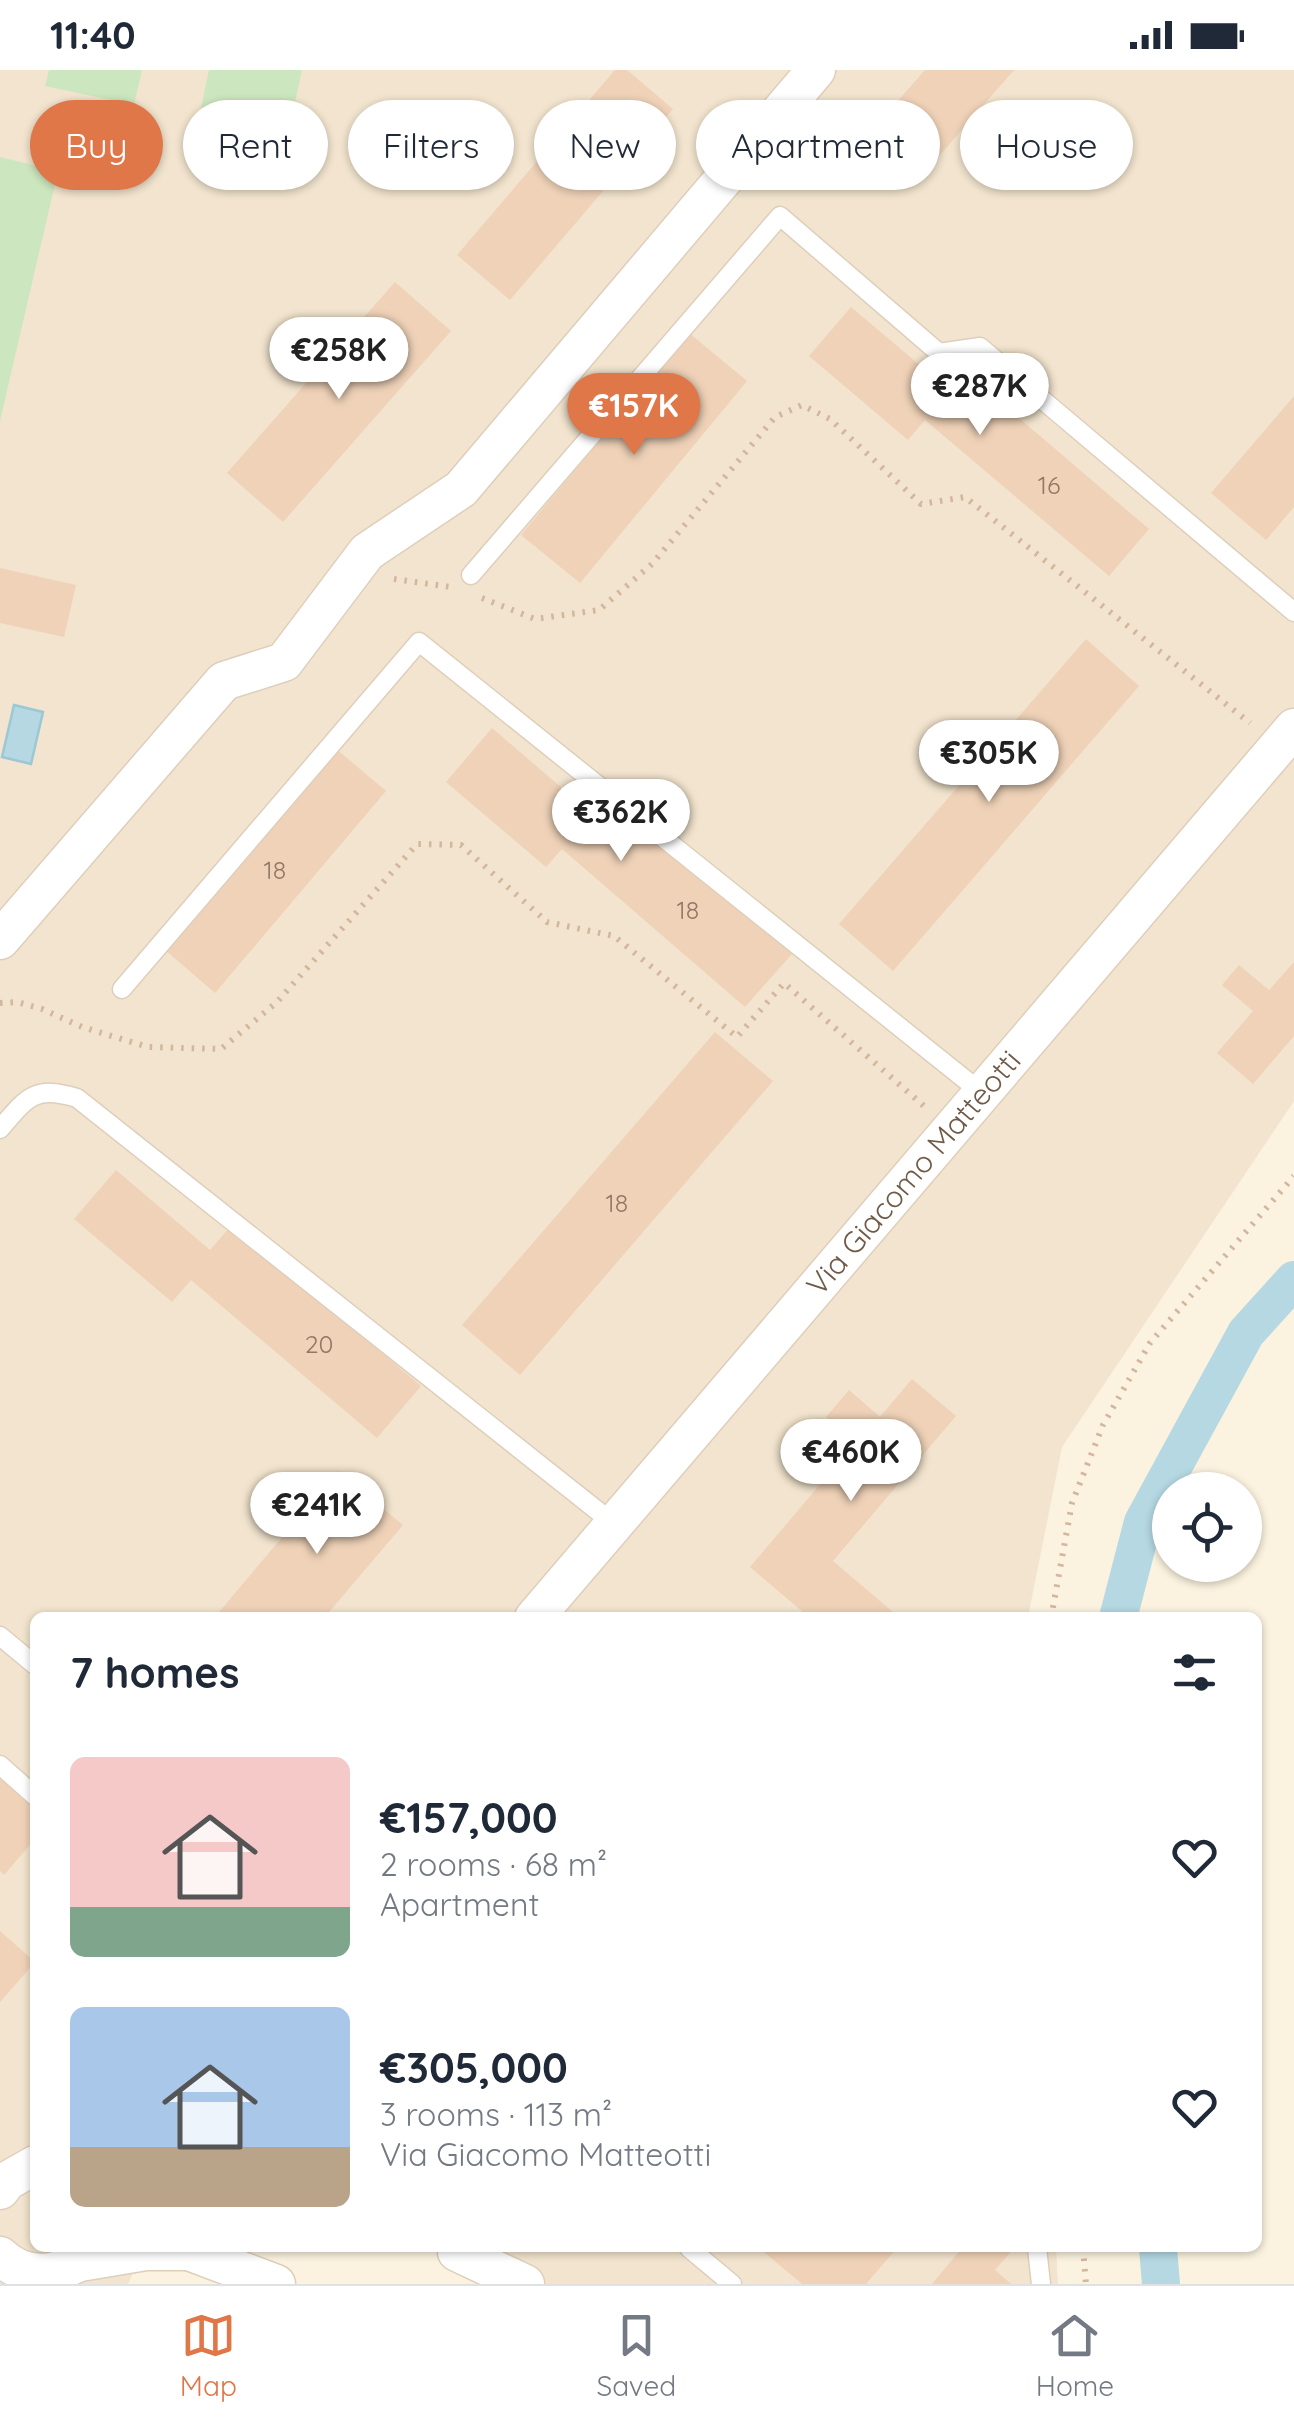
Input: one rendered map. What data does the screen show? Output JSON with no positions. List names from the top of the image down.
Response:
{
  "streets": {
    "street": ["Via Giacomo Matteotti"]
  },
  "house_numbers": [
    "16",
    "18",
    "18",
    "18",
    "20"
  ],
  "page": {
    "status": "11:40",
    "chip": [
      "Buy",
      "Rent",
      "Filters",
      "New",
      "Apartment",
      "House"
    ],
    "price": [
      "€258K",
      "€287K",
      "€157K",
      "€305K",
      "€362K",
      "€460K",
      "€241K"
    ],
    "heading": "7 homes",
    "list": [
      {
        "name": "€157,000",
        "note": "2 rooms · 68 m² · Apartment"
      },
      {
        "name": "€305,000",
        "note": "3 rooms · 113 m² · Via Giacomo Matteotti"
      }
    ],
    "tabs": ["Map", "Saved", "Home"]
  }
}
